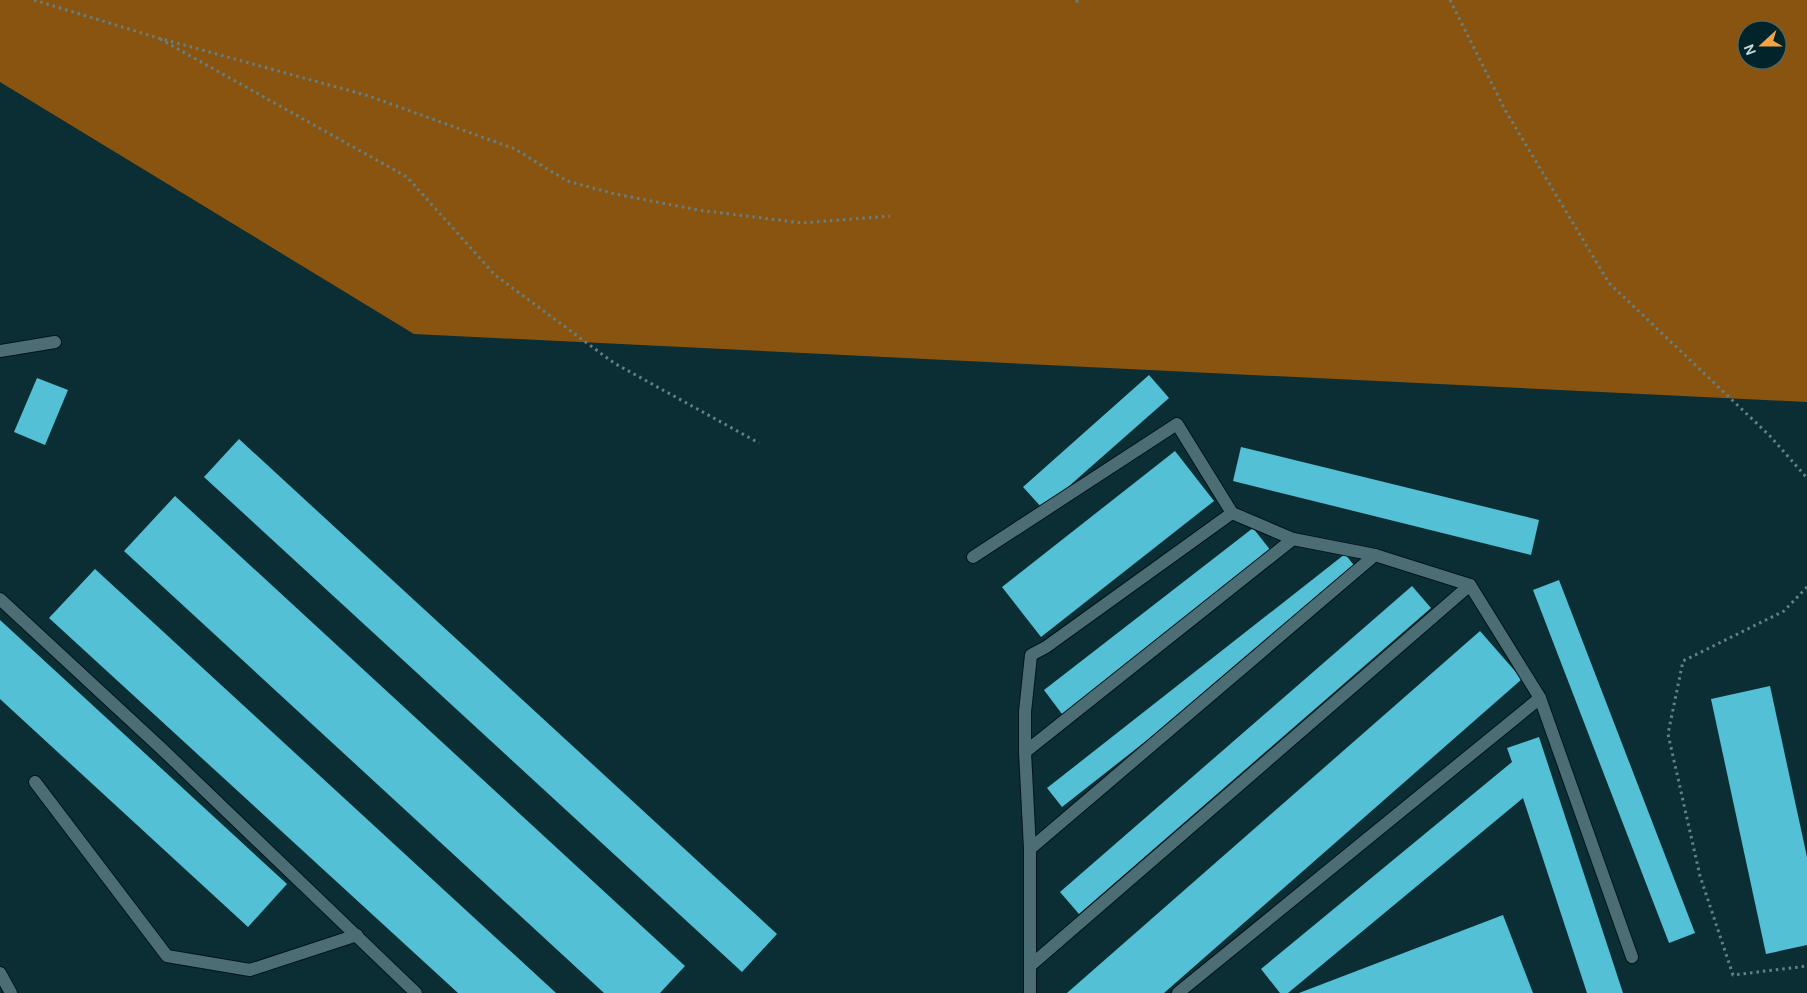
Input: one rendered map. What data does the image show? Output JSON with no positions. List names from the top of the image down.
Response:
{
  "north": "left"
}
